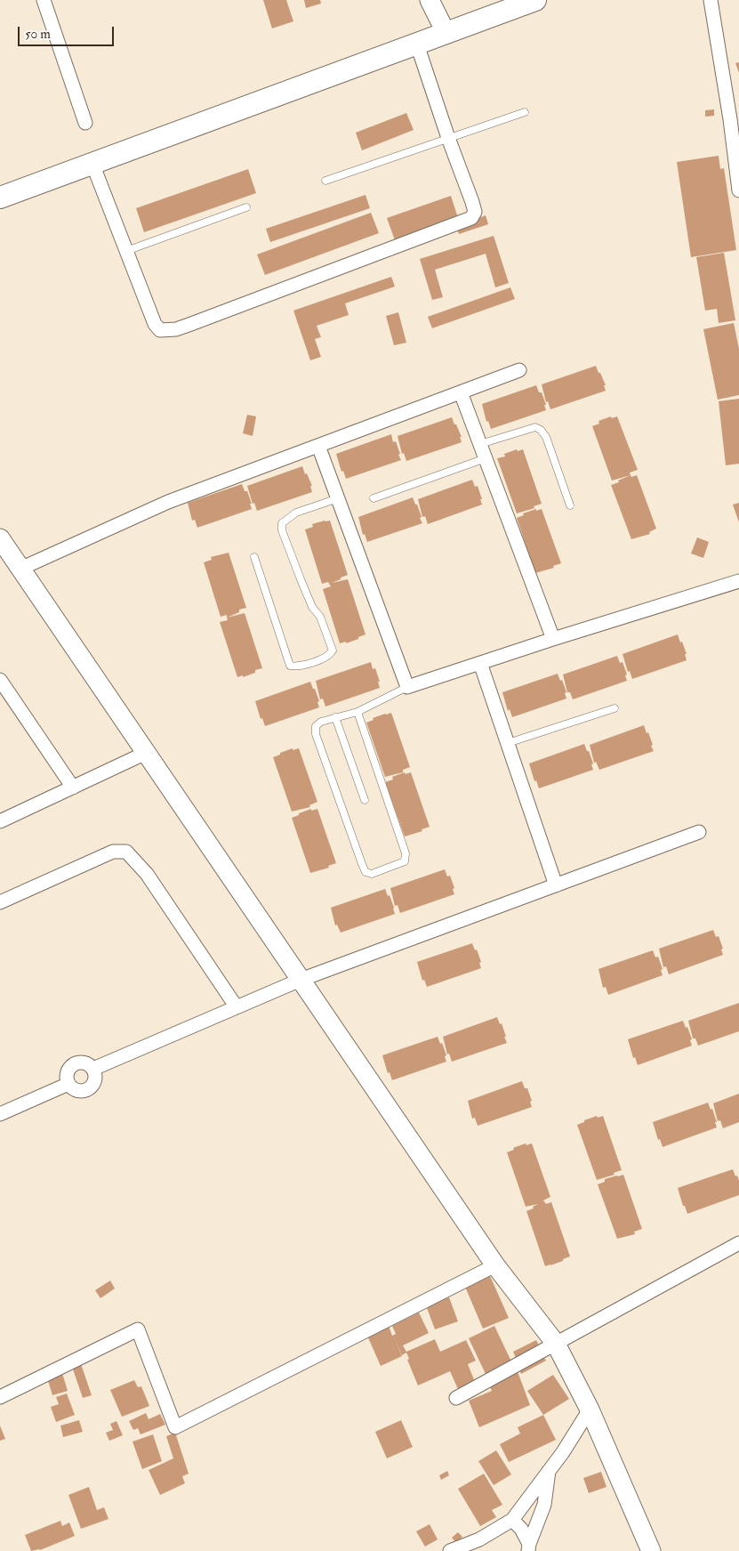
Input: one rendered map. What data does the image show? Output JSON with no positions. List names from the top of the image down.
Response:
{
  "scale_bar": "50 m"
}
